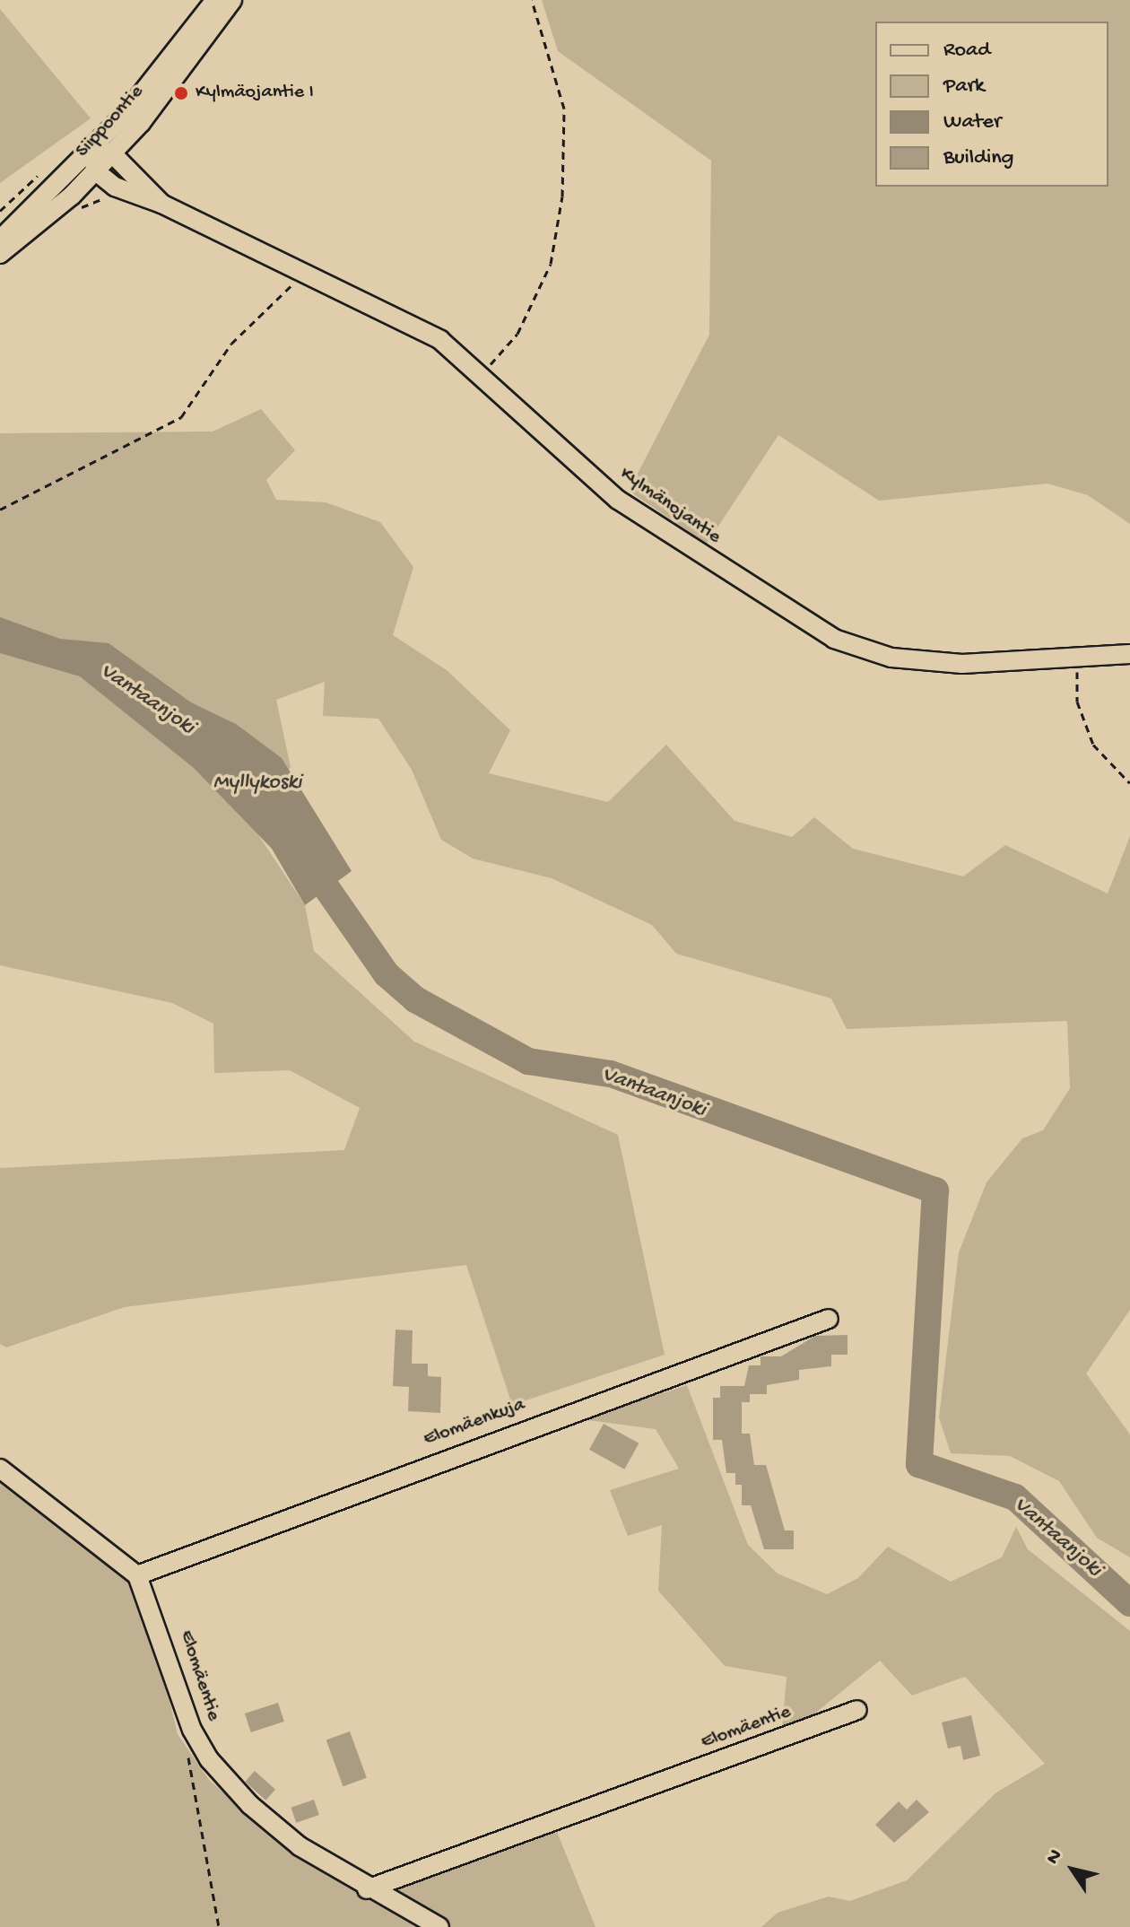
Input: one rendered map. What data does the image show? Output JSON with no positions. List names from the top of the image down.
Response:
{
  "streets": {
    "street": [
      "Siippoontie",
      "Kylmänojantie",
      "Elomäenkuja",
      "Elomäentie"
    ]
  },
  "crossings": [
    ["Siippoontie", "Kylmänojantie"],
    ["Elomäenkuja", "Elomäentie"]
  ],
  "water": ["Vantaanjoki", "Myllykoski"],
  "places": ["Kylmäojantie I"],
  "legend": [
    "Road",
    "Park",
    "Water",
    "Building"
  ],
  "north": "top left"
}
